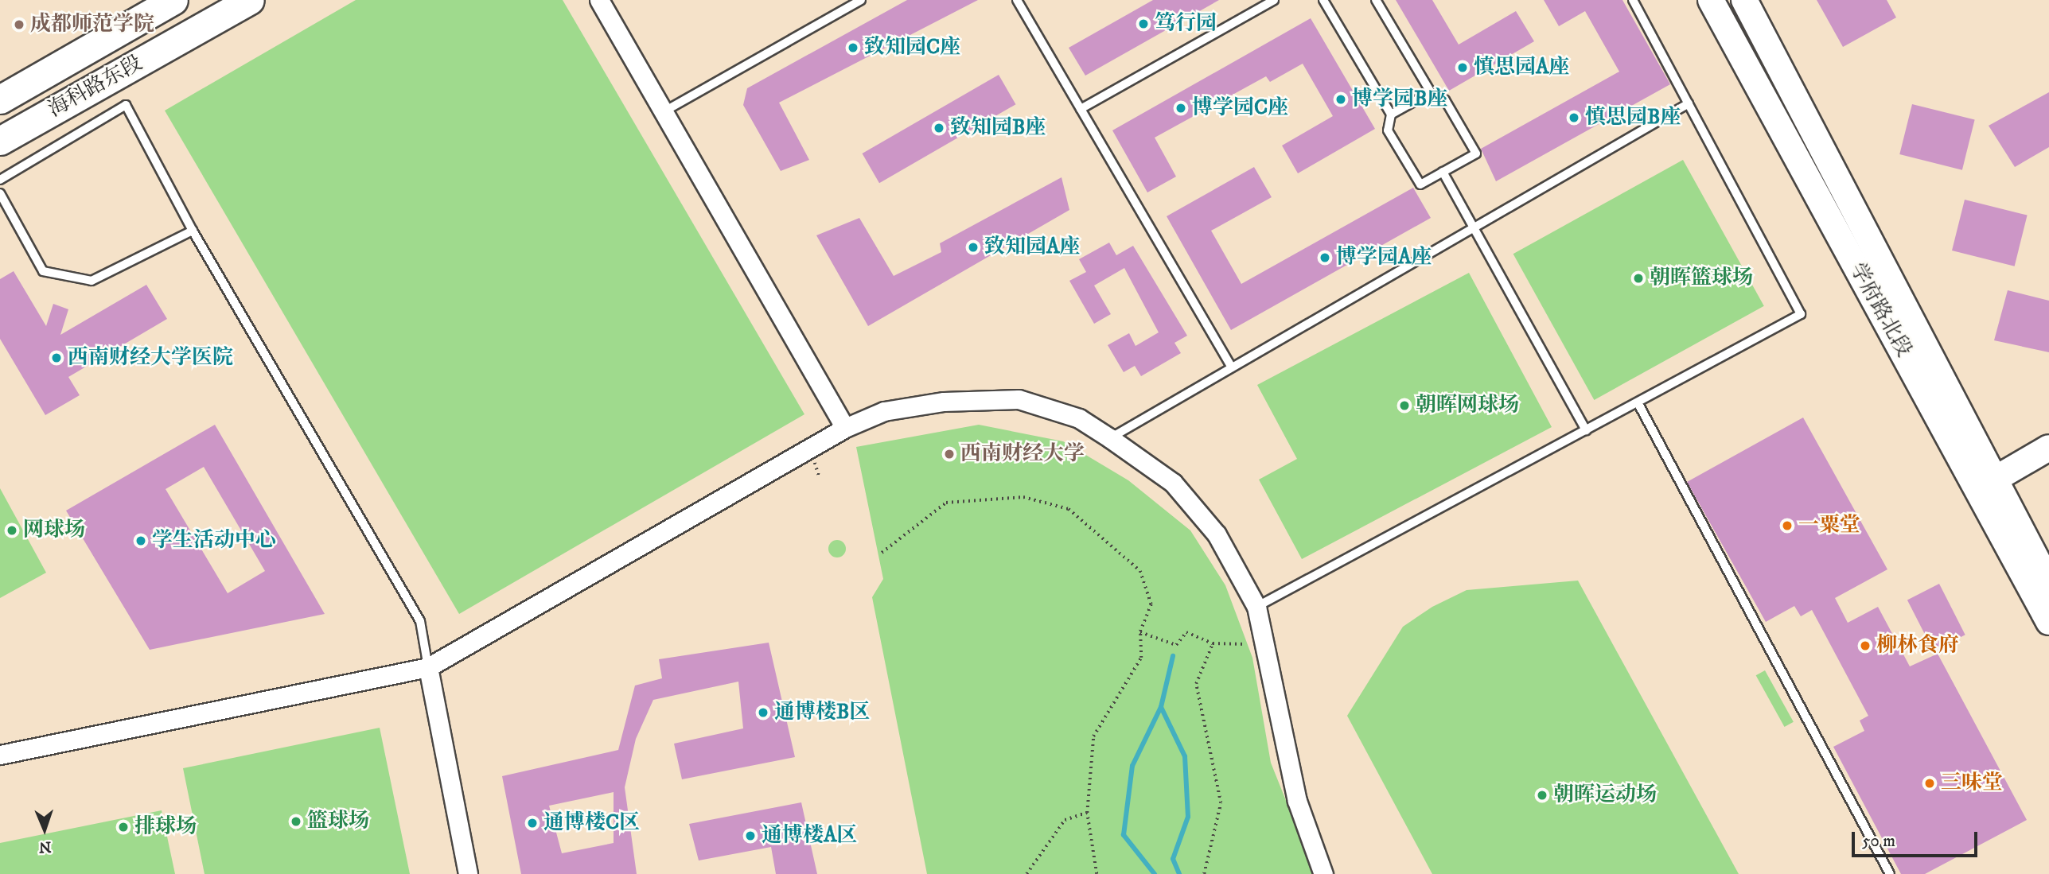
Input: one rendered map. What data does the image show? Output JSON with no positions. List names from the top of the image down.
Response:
{
  "streets": {
    "main road": ["海科路东段", "学府路北段"]
  },
  "places": [
    "笃行园",
    "成都师范学院",
    "致知园C座",
    "慎思园A座",
    "博学园B座",
    "博学园C座",
    "慎思园B座",
    "致知园B座",
    "致知园A座",
    "博学园A座",
    "朝晖篮球场",
    "西南财经大学医院",
    "朝晖网球场",
    "西南财经大学",
    "一粟堂",
    "网球场",
    "学生活动中心",
    "柳林食府",
    "通博楼B区",
    "三味堂",
    "朝晖运动场",
    "篮球场",
    "通博楼C区",
    "排球场",
    "通博楼A区"
  ],
  "scale_bar": "50 m",
  "north": "bottom"
}
